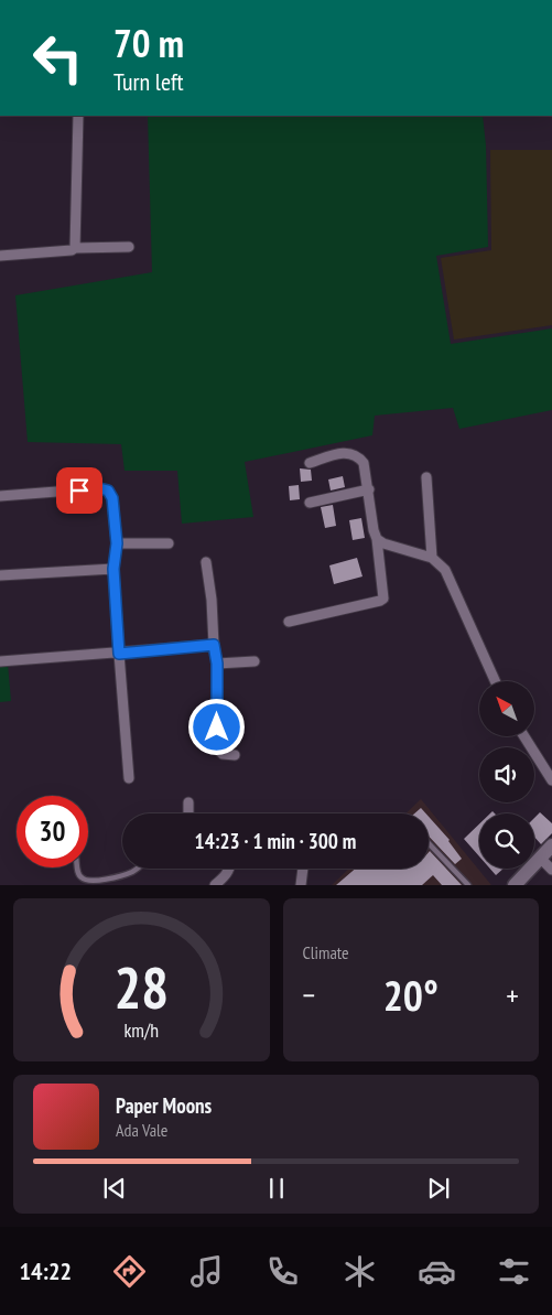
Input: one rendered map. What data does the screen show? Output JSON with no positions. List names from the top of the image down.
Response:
{
  "north": "top left",
  "page": {
    "turn": ["70 m", "Turn left"],
    "limit": "30",
    "trip": "14:23 · 1 min · 300 m",
    "tile": "Climate",
    "heat": ["−", "20°", "+"],
    "song": ["Paper Moons", "Ada Vale"],
    "tabs": "14:22",
    "gauge": ["28", "km/h"]
  }
}
